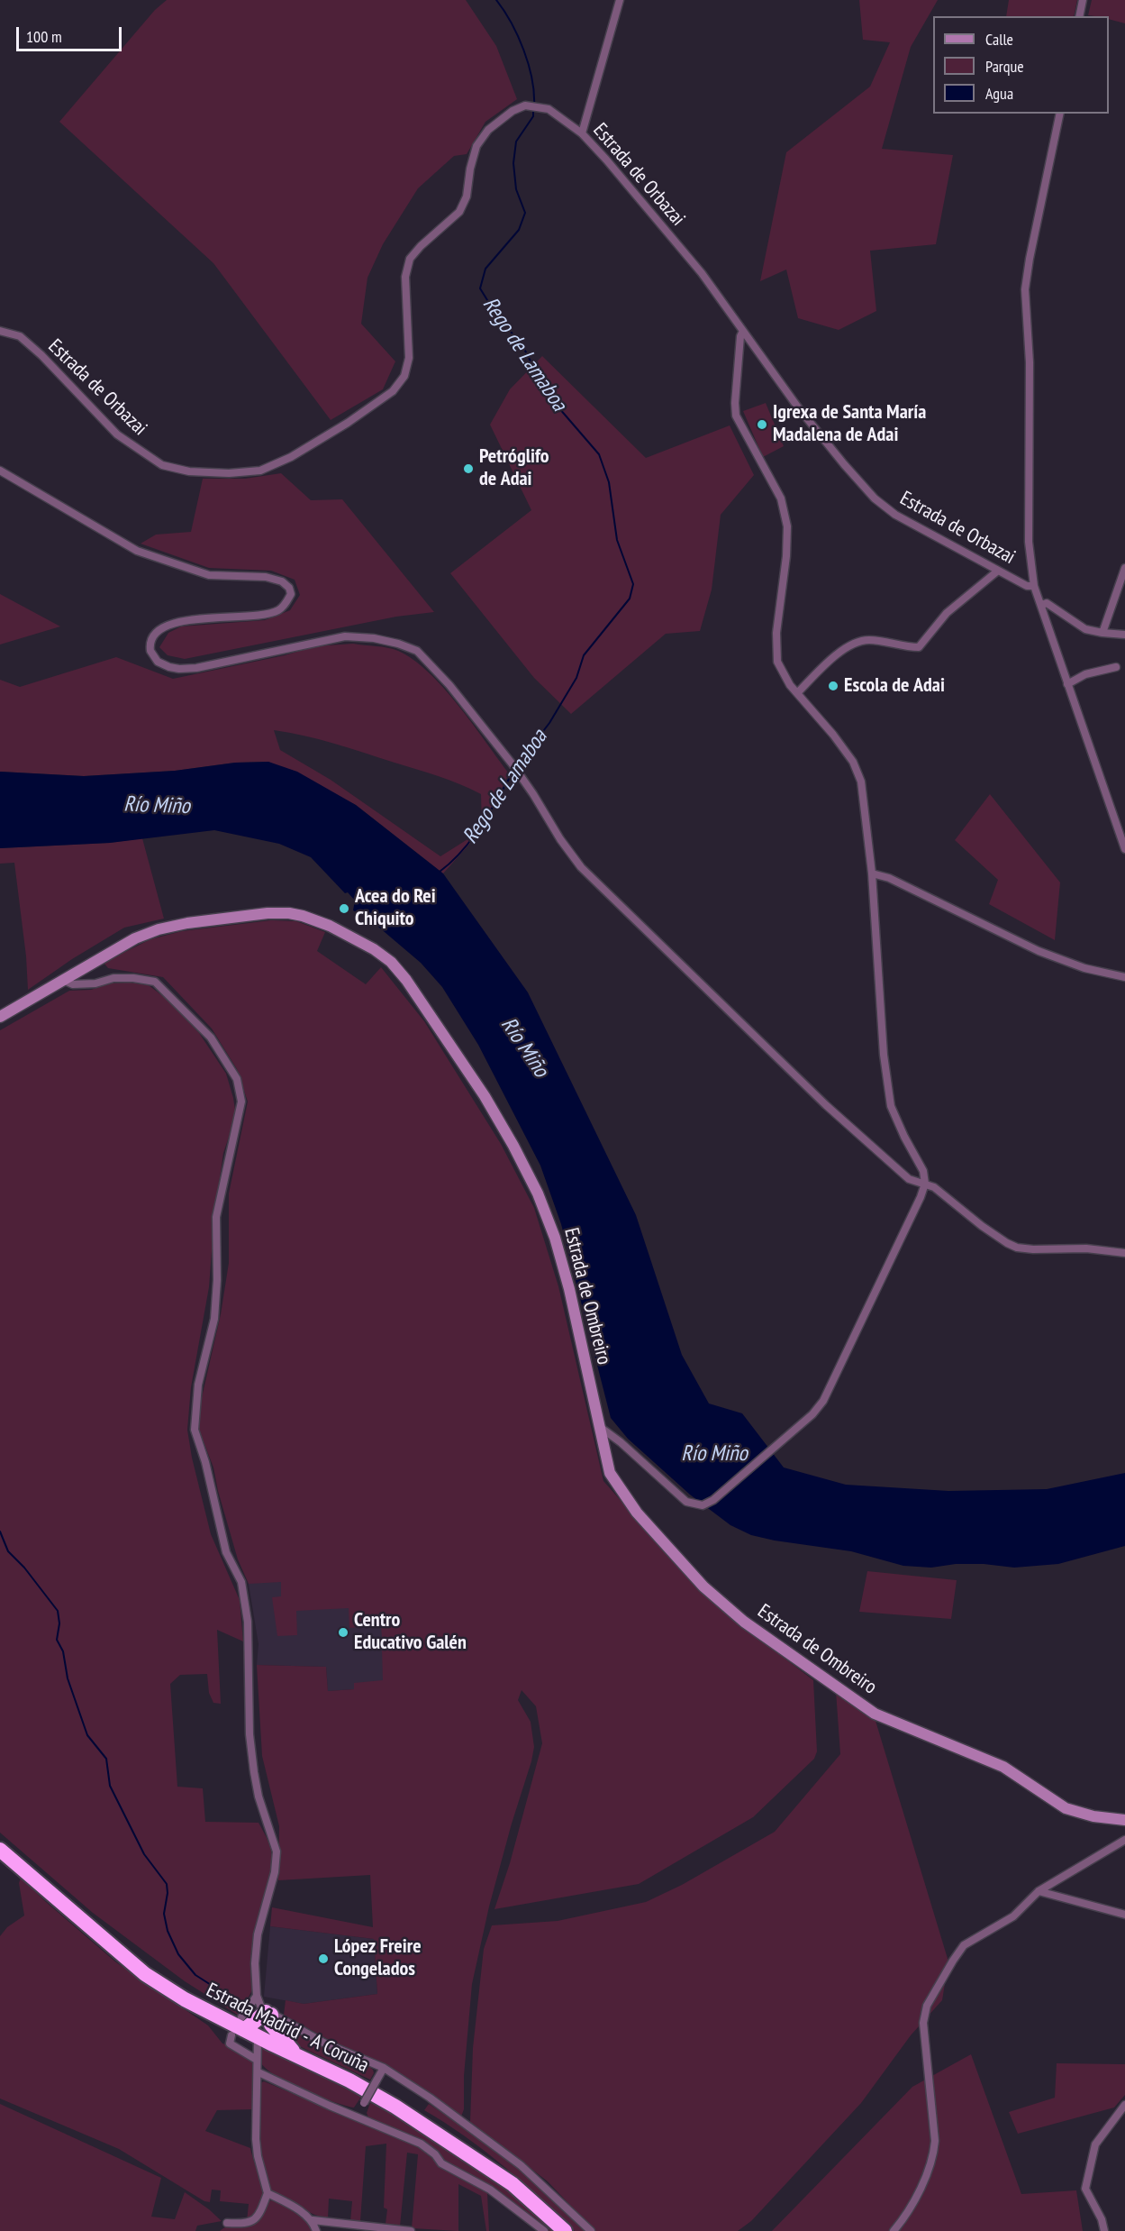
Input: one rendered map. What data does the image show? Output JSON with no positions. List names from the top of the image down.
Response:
{
  "streets": {
    "highway": ["Estrada Madrid - A Coruña"],
    "street": ["Estrada de Orbazai", "Estrada de Ombreiro"]
  },
  "water": ["Rego de Lamaboa", "Río Miño"],
  "places": [
    "Igrexa de Santa María Madalena de Adai",
    "Petróglifo de Adai",
    "Escola de Adai",
    "Acea do Rei Chiquito",
    "Centro Educativo Galén",
    "López Freire Congelados"
  ],
  "legend": ["Calle", "Parque", "Agua"],
  "scale_bar": "100 m"
}
